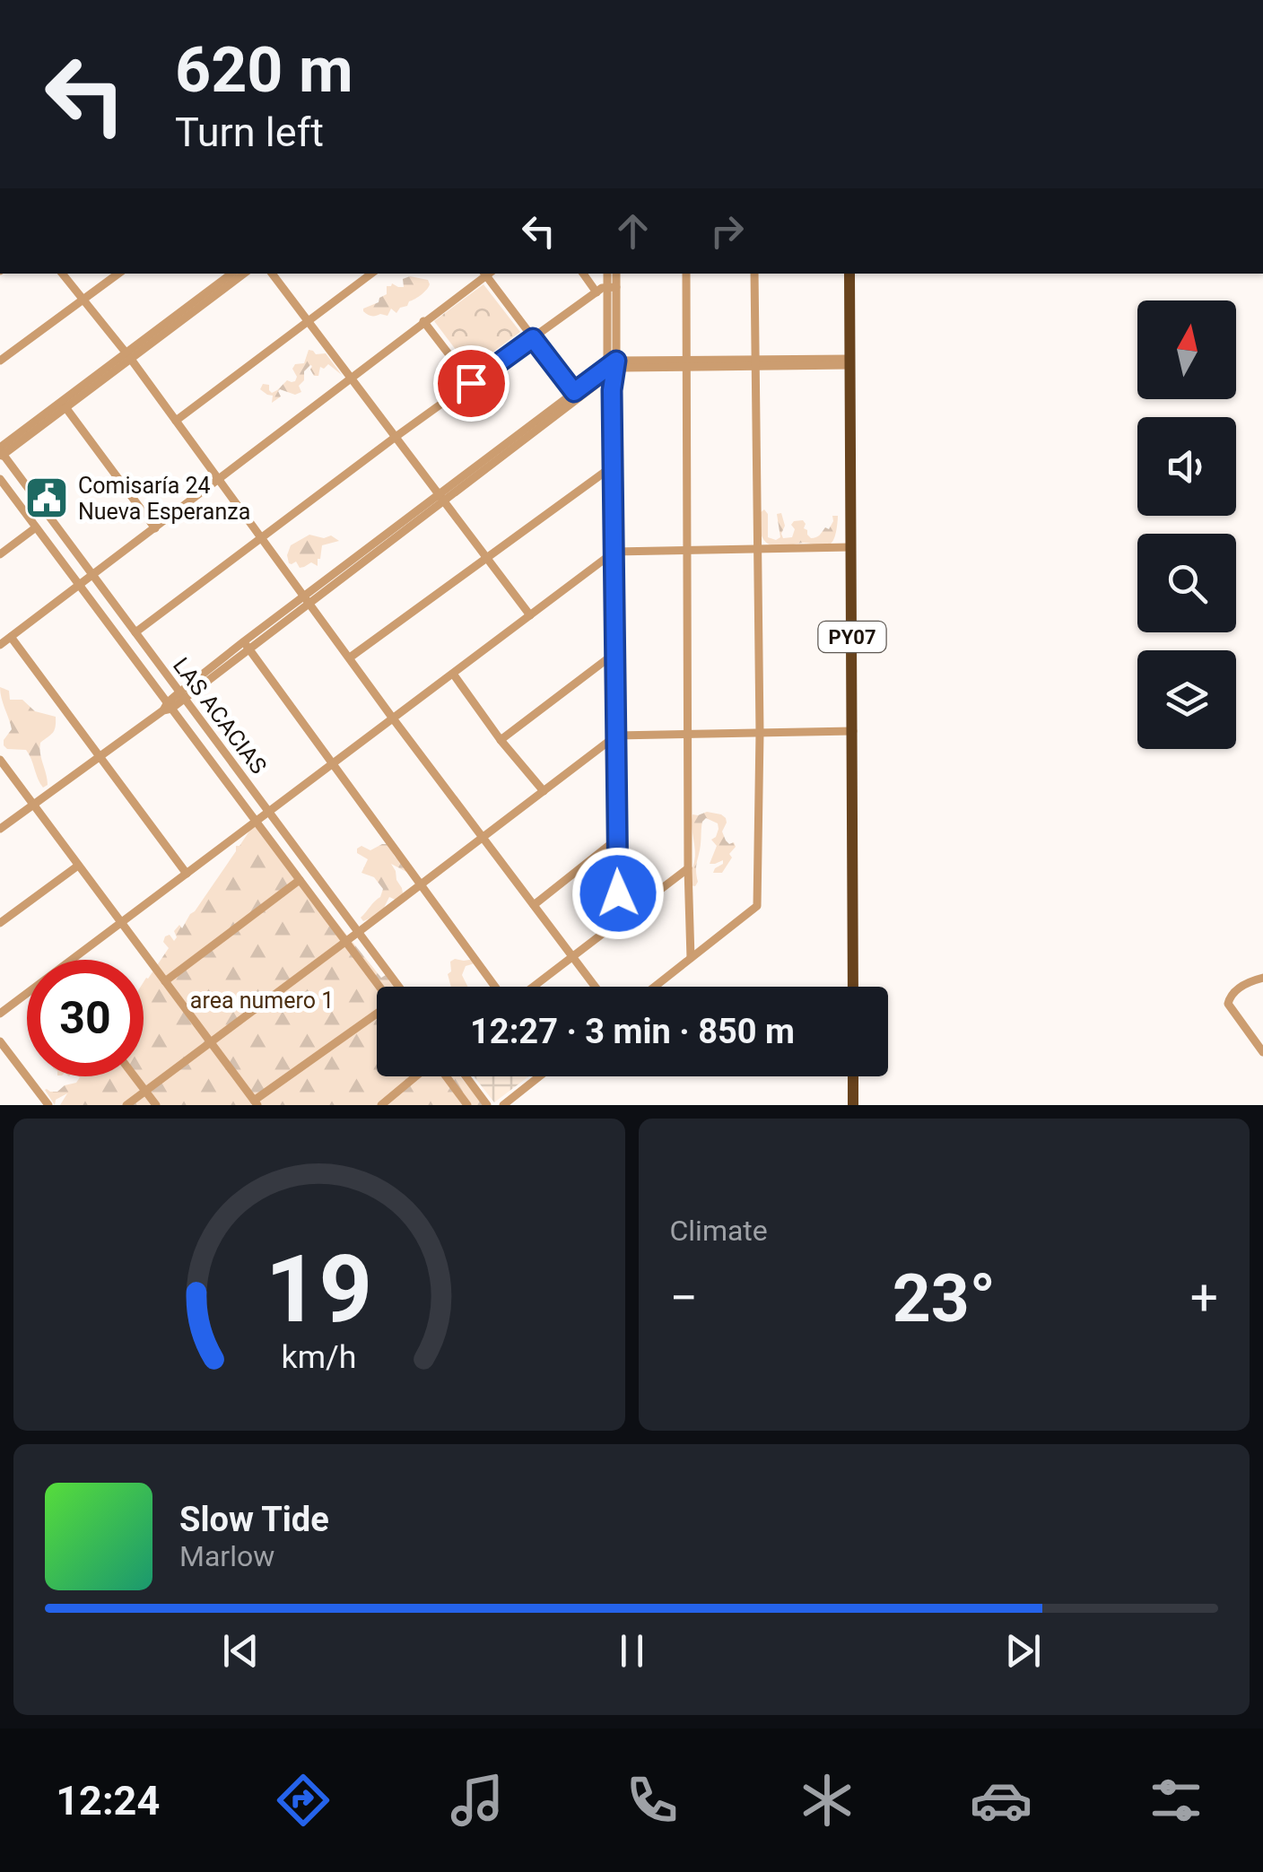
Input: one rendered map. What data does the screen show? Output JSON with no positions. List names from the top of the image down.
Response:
{
  "streets": {
    "highway": ["PY07"],
    "street": ["LAS ACACIAS"]
  },
  "parks": ["area numero 1"],
  "places": {
    "public building": ["Comisaría 24 Nueva Esperanza"]
  },
  "north": "top",
  "page": {
    "turn": ["620 m", "Turn left"],
    "limit": "30",
    "trip": "12:27 · 3 min · 850 m",
    "tile": "Climate",
    "heat": ["−", "23°", "+"],
    "song": ["Slow Tide", "Marlow"],
    "tabs": "12:24",
    "gauge": ["19", "km/h"]
  }
}
